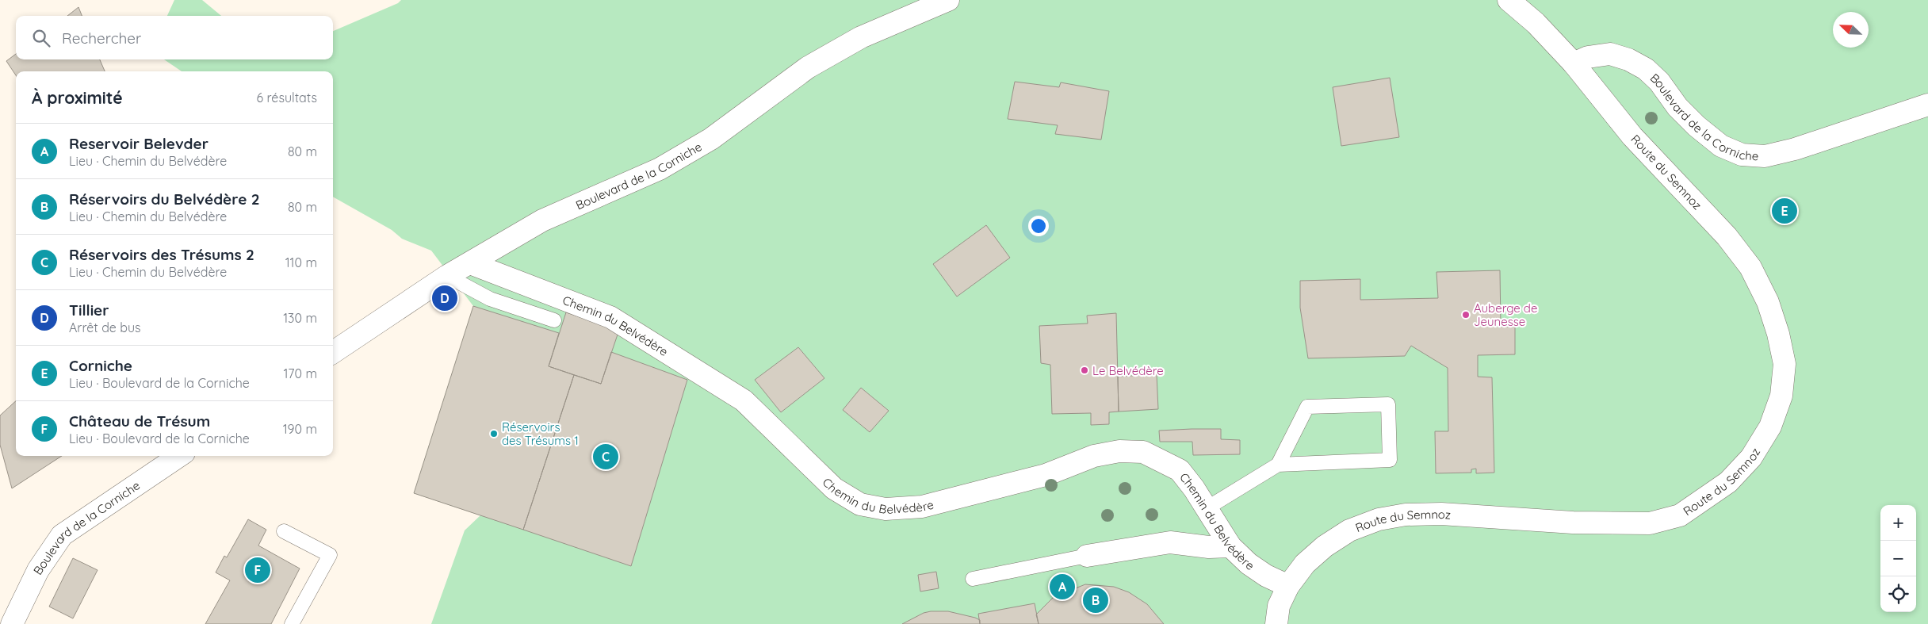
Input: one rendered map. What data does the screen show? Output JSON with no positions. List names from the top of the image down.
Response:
{
  "streets": {
    "main road": ["Boulevard de la Corniche", "Route du Semnoz", "Chemin du Belvédère"]
  },
  "crossings": [
    ["Boulevard de la Corniche", "Route du Semnoz"],
    ["Boulevard de la Corniche", "Chemin du Belvédère"],
    ["Route du Semnoz", "Chemin du Belvédère"]
  ],
  "places": ["Auberge de Jeunesse", "Le Belvédère", "Réservoirs des Trésums 1"],
  "north": "top left",
  "page": {
    "search": "Rechercher",
    "heading": ["À proximité", "6 résultats"],
    "list": [
      {
        "mark": "A",
        "name": "Reservoir Belevder",
        "note": "Lieu · Chemin du Belvédère",
        "value": "80 m"
      },
      {
        "mark": "B",
        "name": "Réservoirs du Belvédère 2",
        "note": "Lieu · Chemin du Belvédère",
        "value": "80 m"
      },
      {
        "mark": "C",
        "name": "Réservoirs des Trésums 2",
        "note": "Lieu · Chemin du Belvédère",
        "value": "110 m"
      },
      {
        "mark": "D",
        "name": "Tillier",
        "note": "Arrêt de bus",
        "value": "130 m"
      },
      {
        "mark": "E",
        "name": "Corniche",
        "note": "Lieu · Boulevard de la Corniche",
        "value": "170 m"
      },
      {
        "mark": "F",
        "name": "Château de Trésum",
        "note": "Lieu · Boulevard de la Corniche",
        "value": "190 m"
      }
    ],
    "pins": [
      "E",
      "D",
      "C",
      "F",
      "A",
      "B"
    ],
    "map_buttons": ["+", "−"]
  }
}
